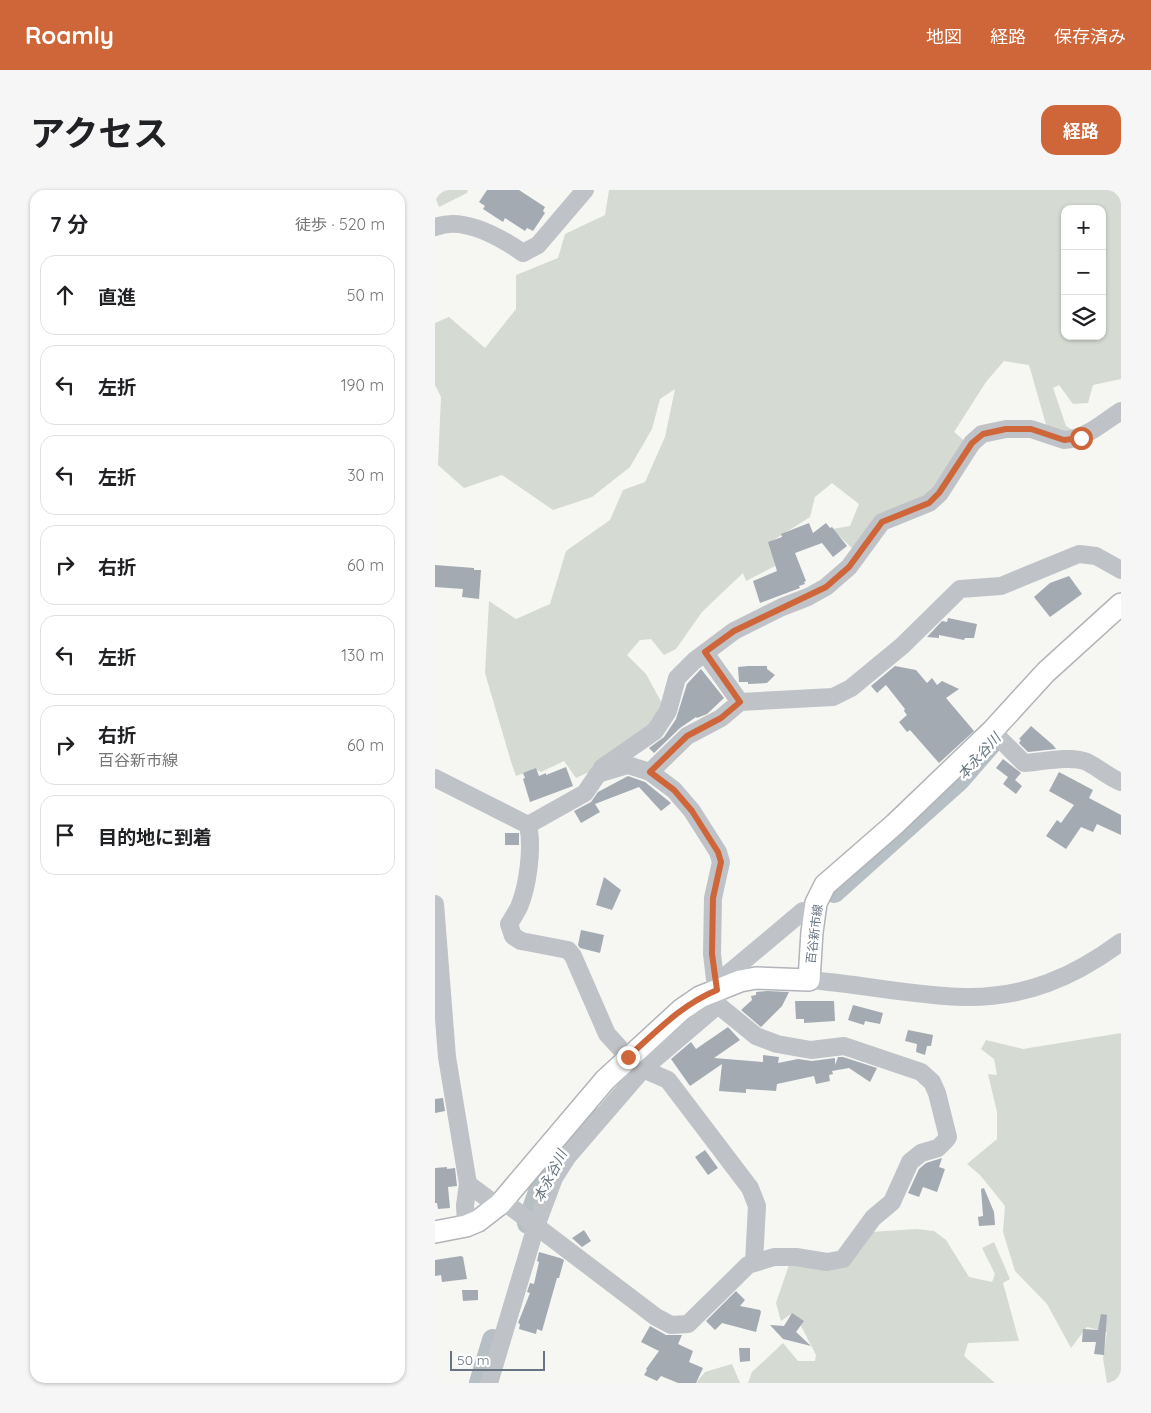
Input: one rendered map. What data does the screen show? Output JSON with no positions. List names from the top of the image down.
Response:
{
  "streets": {
    "main road": ["百谷新市線"]
  },
  "water": ["本永谷川"],
  "scale_bar": "50 m",
  "page": {
    "header": "Roamly",
    "nav": ["地図", "経路", "保存済み"],
    "title": "アクセス",
    "buttons": "経路",
    "heading": ["7 分", "徒歩 · 520 m"],
    "map_buttons": ["+", "−"],
    "list": [
      ["直進", "50 m"],
      ["左折", "190 m"],
      ["左折", "30 m"],
      ["右折", "60 m"],
      ["左折", "130 m"],
      ["右折", "百谷新市線", "60 m"],
      "目的地に到着"
    ],
    "scale": "50 m"
  }
}
